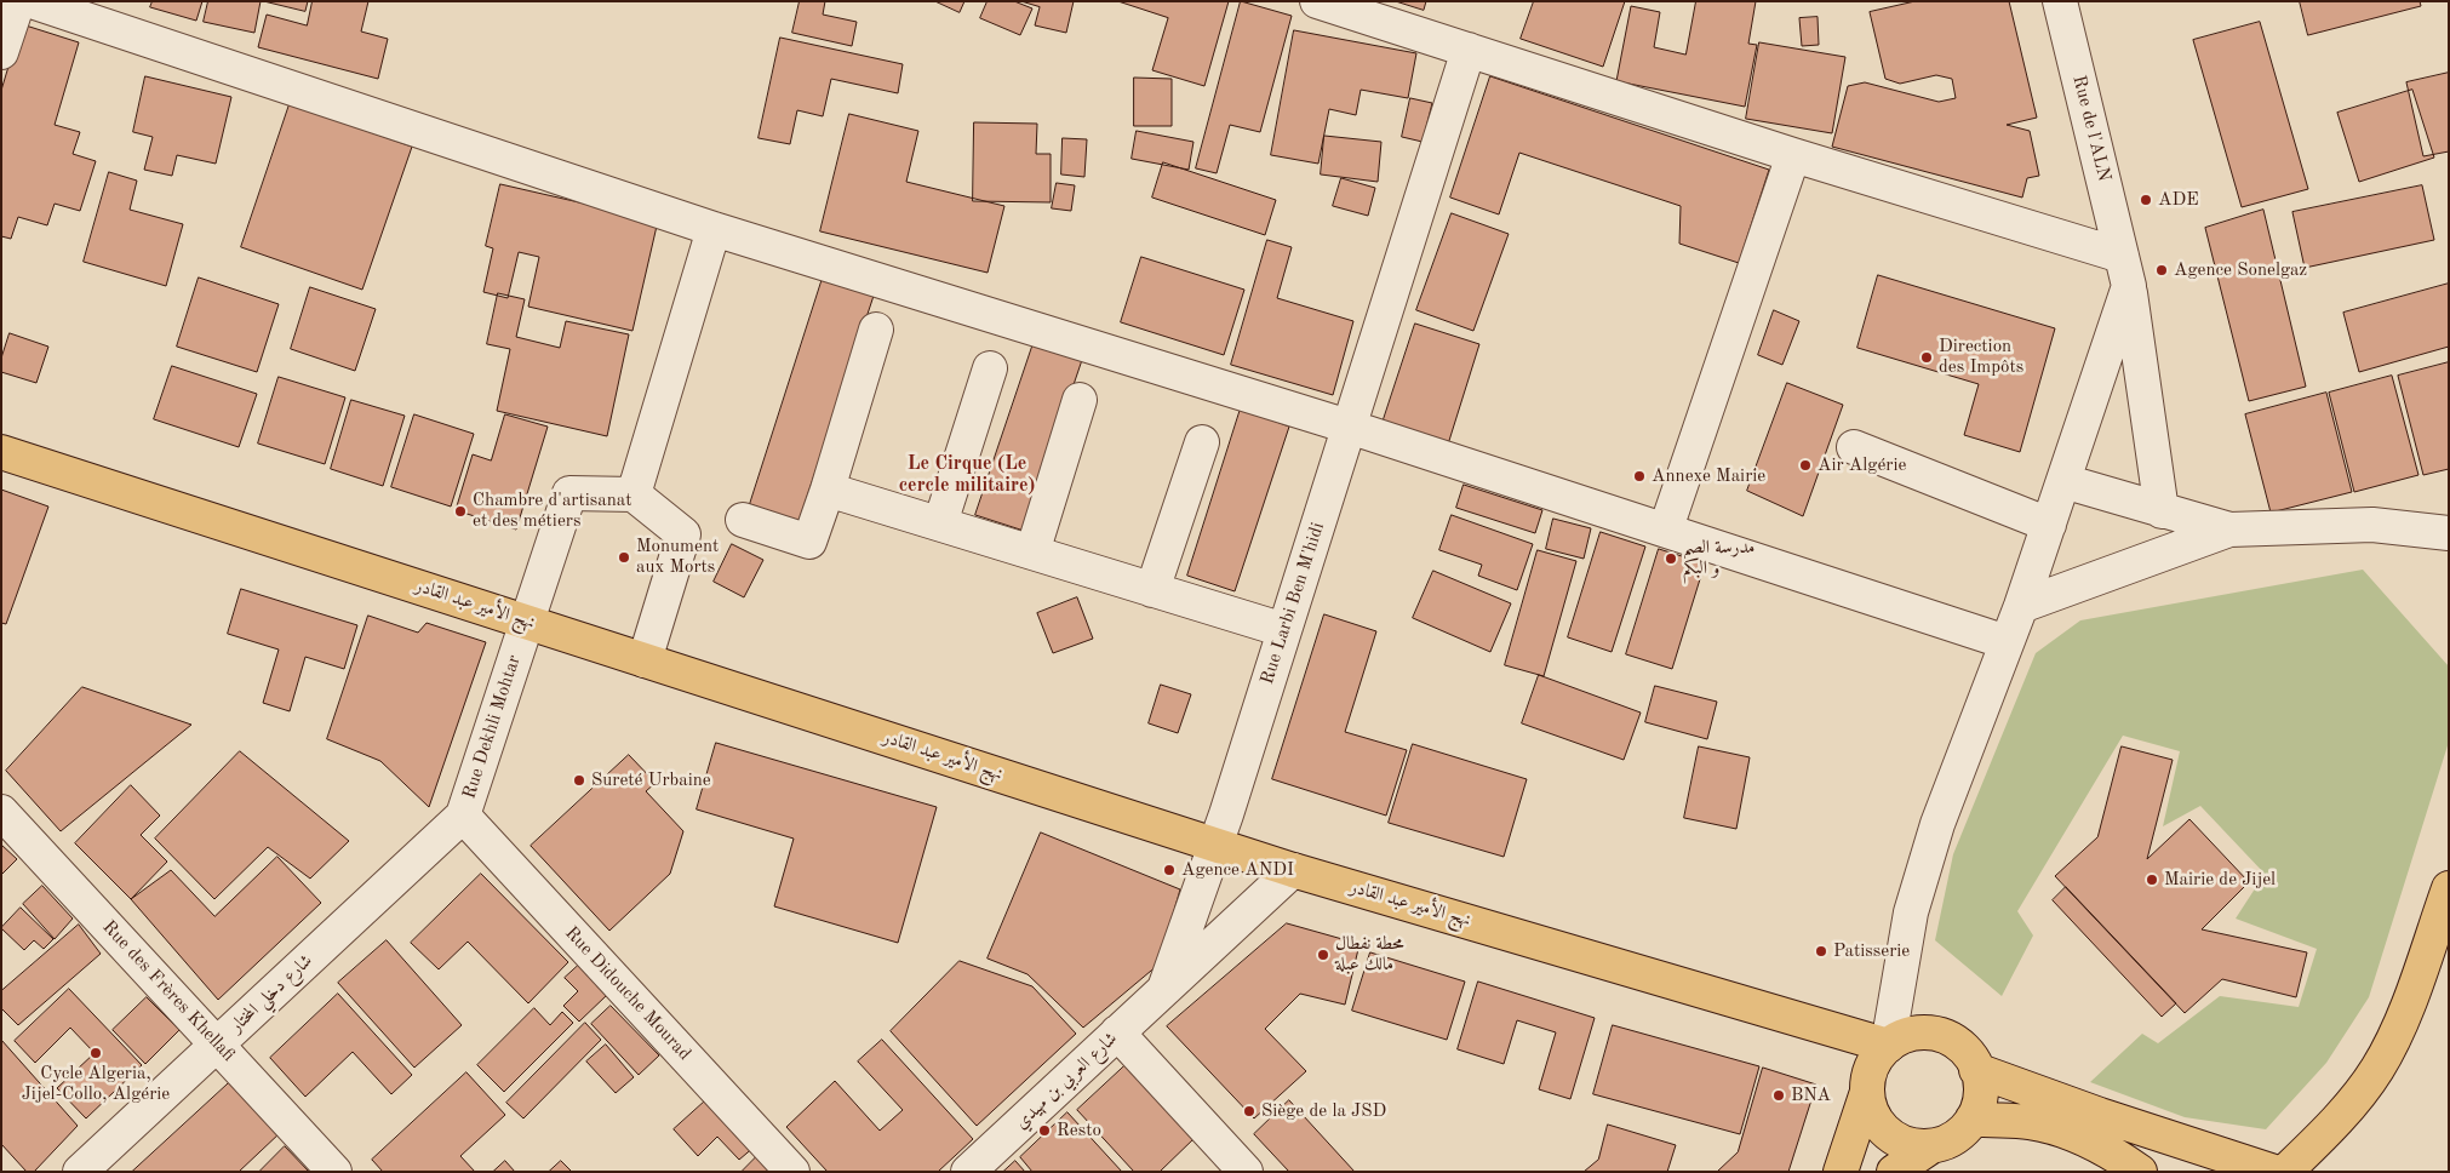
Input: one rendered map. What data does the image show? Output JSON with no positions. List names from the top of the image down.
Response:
{
  "streets": {
    "main road": ["نهج الأمير عبد القادر"],
    "street": [
      "Rue de l'ALN",
      "Rue Larbi Ben M'hidi",
      "Rue Dekhli Mohtar",
      "Rue des Frères Khellafi",
      "شارع دخلي المختار",
      "Rue Didouche Mourad",
      "شارع العربي بن مهيدي"
    ]
  },
  "crossings": [
    ["Rue Larbi Ben M'hidi", "نهج الأمير عبد القادر"],
    ["Rue Larbi Ben M'hidi", "شارع العربي بن مهيدي"],
    ["نهج الأمير عبد القادر", "Rue Dekhli Mohtar"],
    ["Rue Dekhli Mohtar", "شارع دخلي المختار"],
    ["Rue Dekhli Mohtar", "Rue Didouche Mourad"],
    ["Rue des Frères Khellafi", "شارع دخلي المختار"],
    ["شارع دخلي المختار", "Rue Didouche Mourad"]
  ],
  "districts": ["Le Cirque (Le cercle militaire)"],
  "places": [
    "ADE",
    "Agence Sonelgaz",
    "Direction des Impôts",
    "Air Algérie",
    "Annexe Mairie",
    "Chambre d'artisanat et des métiers",
    "Monument aux Morts",
    "مدرسة الصم و البكم",
    "Sureté Urbaine",
    "Agence ANDI",
    "Mairie de Jijel",
    "Patisserie",
    "محطة نفطال مالك عبلة",
    "Cycle Algeria, Jijel-Collo, Algérie",
    "BNA",
    "Siège de la JSD",
    "Resto"
  ]
}
